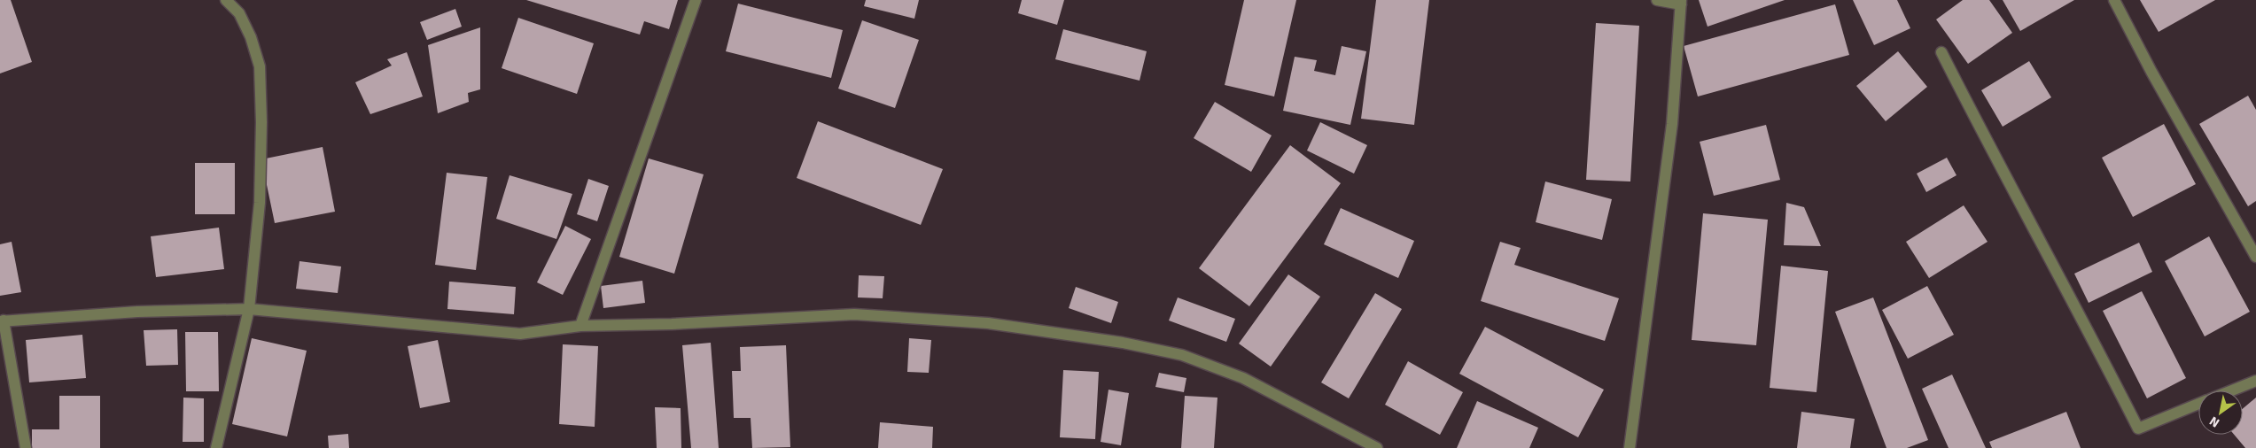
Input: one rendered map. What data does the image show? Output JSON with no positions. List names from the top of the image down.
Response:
{
  "north": "bottom left"
}
